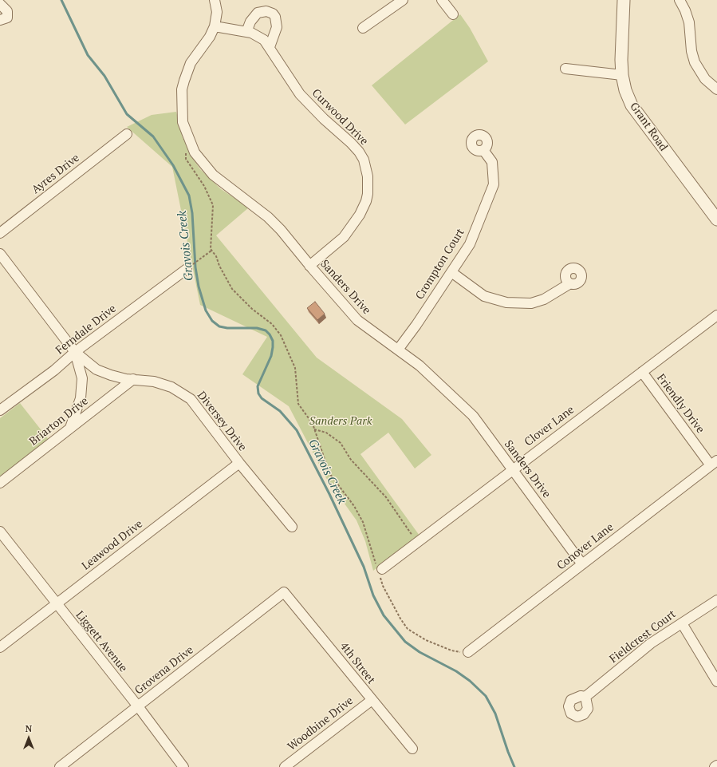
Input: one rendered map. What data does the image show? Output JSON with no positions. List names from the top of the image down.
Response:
{
  "streets": {
    "street": [
      "Curwood Drive",
      "Grant Road",
      "Ayres Drive",
      "Crompton Court",
      "Sanders Drive",
      "Ferndale Drive",
      "Friendly Drive",
      "Briarton Drive",
      "Diversey Drive",
      "Clover Lane",
      "Leawood Drive",
      "Conover Lane",
      "Fieldcrest Court",
      "Liggett Avenue",
      "4th Street",
      "Grovena Drive",
      "Woodbine Drive"
    ]
  },
  "crossings": [
    ["Curwood Drive", "Sanders Drive"],
    ["Crompton Court", "Sanders Drive"],
    ["Sanders Drive", "Clover Lane"],
    ["Sanders Drive", "Conover Lane"],
    ["Ferndale Drive", "Diversey Drive"],
    ["Friendly Drive", "Clover Lane"],
    ["Friendly Drive", "Conover Lane"],
    ["Briarton Drive", "Diversey Drive"],
    ["Diversey Drive", "Leawood Drive"],
    ["Leawood Drive", "Liggett Avenue"],
    ["Liggett Avenue", "Grovena Drive"],
    ["4th Street", "Grovena Drive"],
    ["4th Street", "Woodbine Drive"]
  ],
  "water": ["Gravois Creek"],
  "parks": ["Sanders Park"],
  "north": "top"
}
